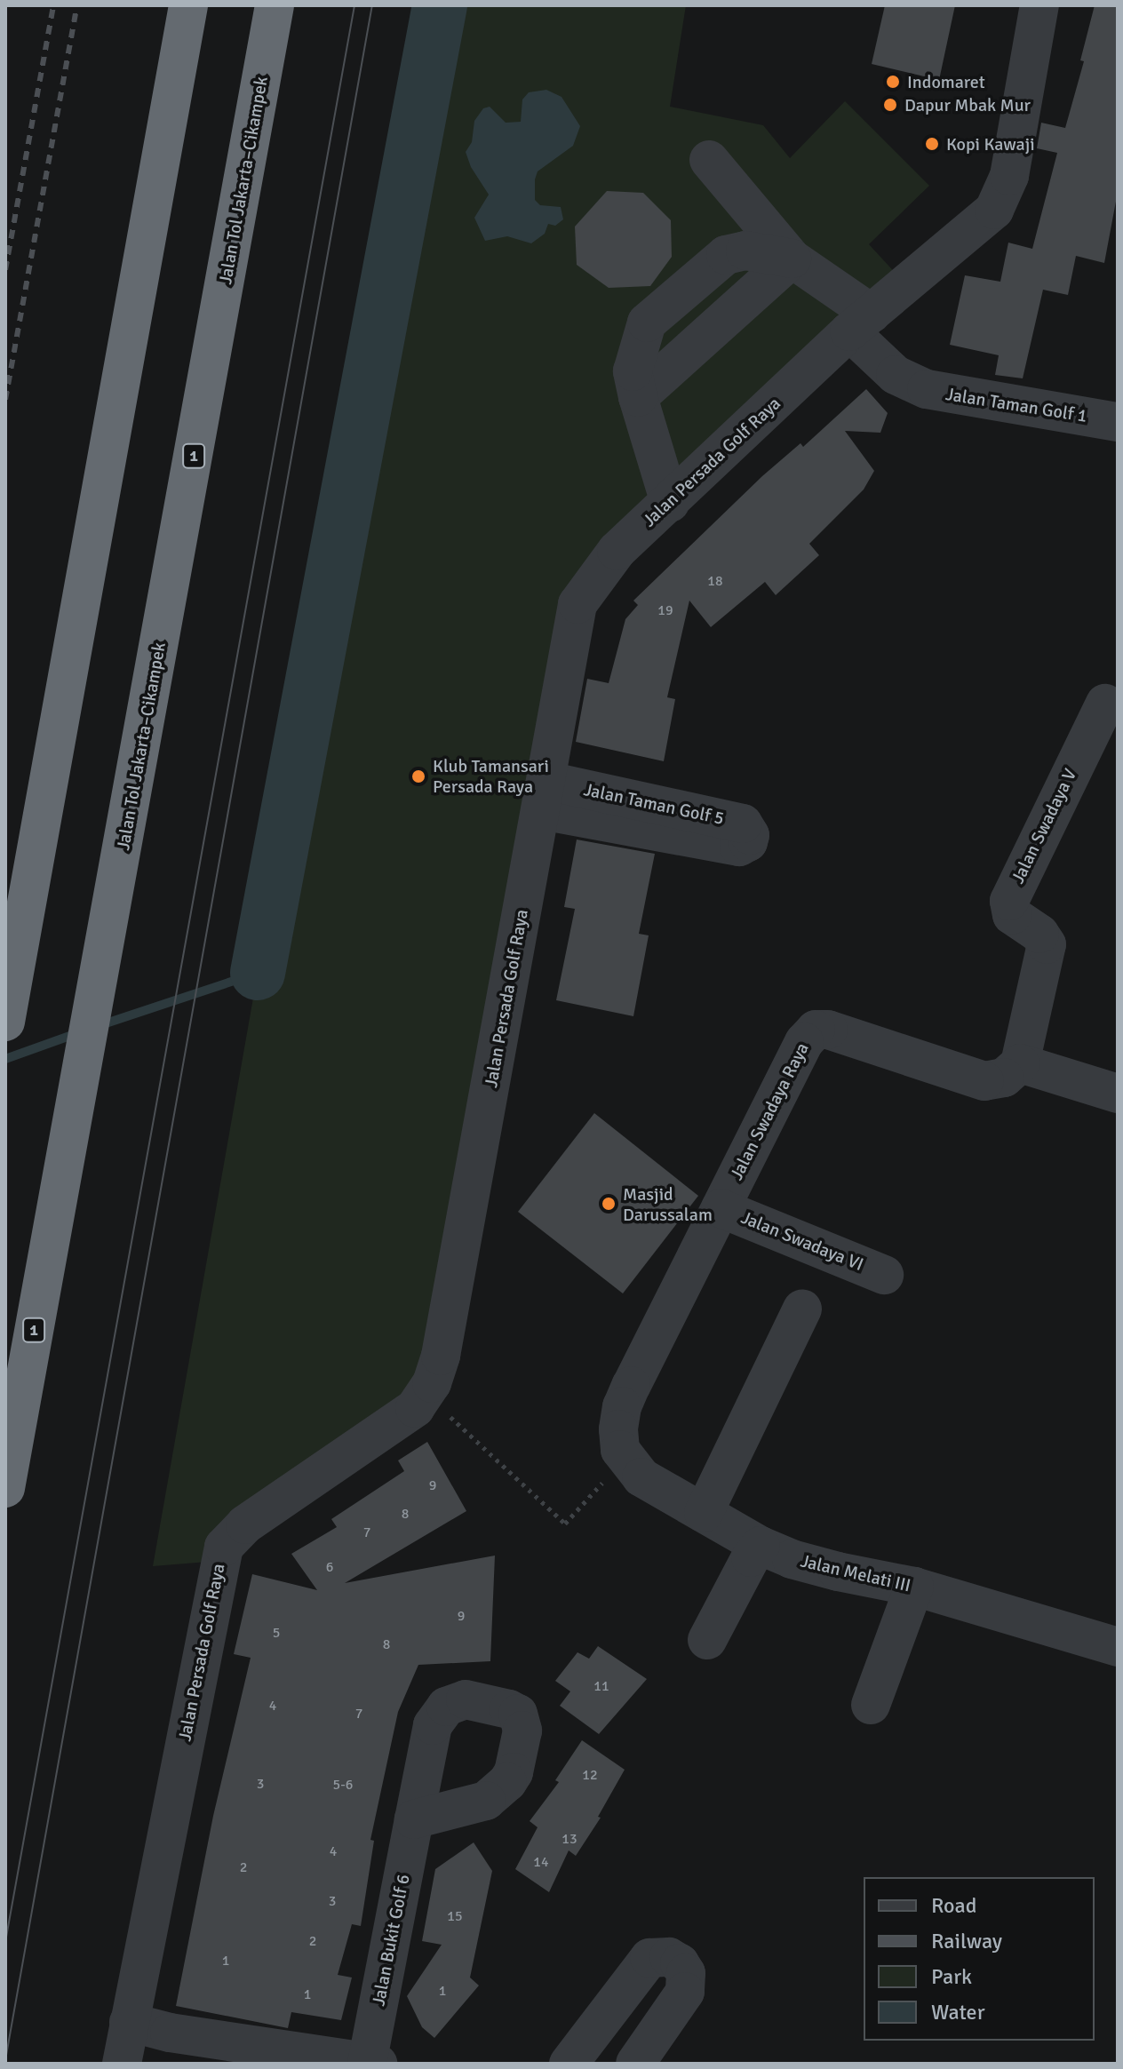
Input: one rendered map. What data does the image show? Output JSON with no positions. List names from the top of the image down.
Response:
{
  "streets": {
    "highway": ["Jalan Tol Jakarta–Cikampek", "1"],
    "street": [
      "Jalan Taman Golf 1",
      "Jalan Persada Golf Raya",
      "Jalan Swadaya V",
      "Jalan Swadaya Raya",
      "Jalan Swadaya VI",
      "Jalan Melati III",
      "Jalan Bukit Golf 6"
    ]
  },
  "crossings": [
    ["Jalan Taman Golf 1", "Jalan Persada Golf Raya"],
    ["Jalan Swadaya V", "Jalan Swadaya Raya"],
    ["Jalan Swadaya Raya", "Jalan Swadaya VI"],
    ["Jalan Swadaya Raya", "Jalan Melati III"]
  ],
  "places": [
    "Indomaret",
    "Dapur Mbak Mur",
    "Kopi Kawaji",
    "Klub Tamansari Persada Raya",
    "Masjid Darussalam"
  ],
  "house_numbers": [
    "18",
    "19",
    "9",
    "8",
    "7",
    "6",
    "9",
    "5",
    "8",
    "11",
    "4",
    "7",
    "12",
    "3",
    "5-6",
    "13",
    "4",
    "14",
    "2",
    "3",
    "15",
    "2",
    "1",
    "1",
    "1"
  ],
  "legend": [
    "Road",
    "Railway",
    "Park",
    "Water"
  ]
}
